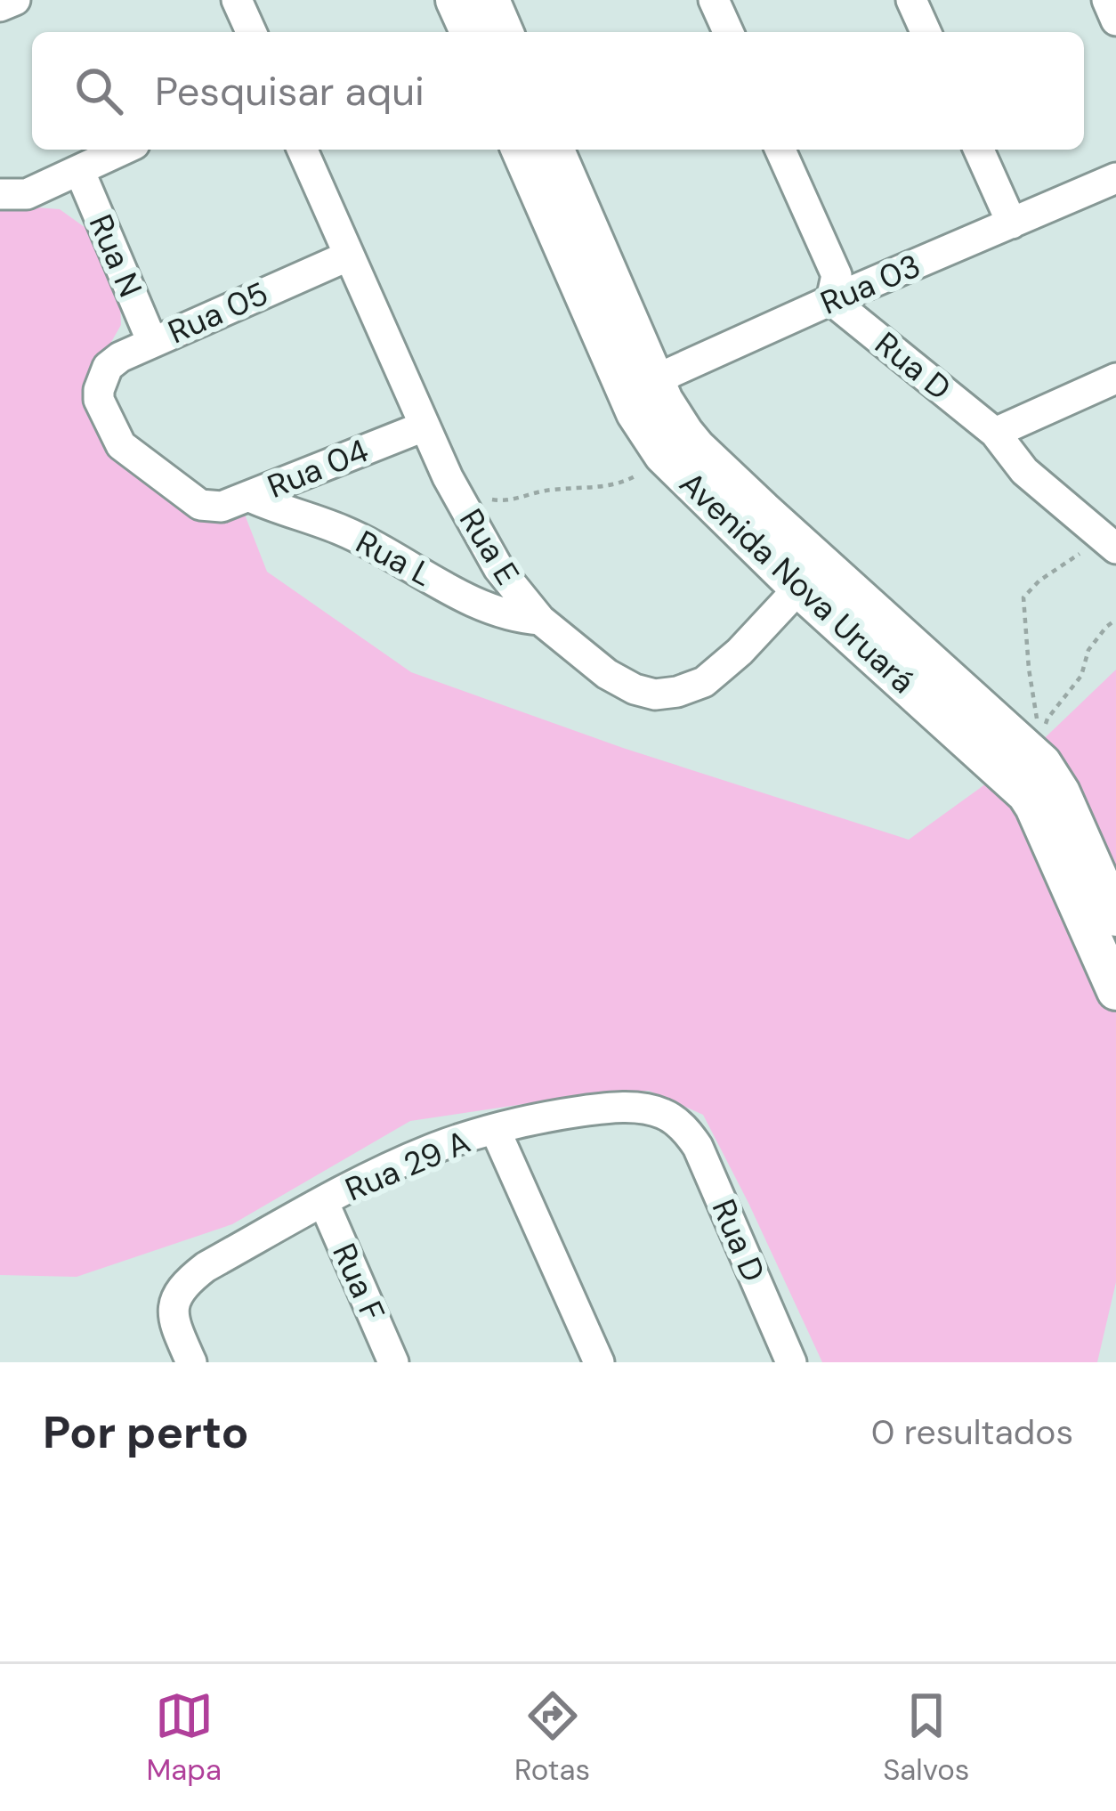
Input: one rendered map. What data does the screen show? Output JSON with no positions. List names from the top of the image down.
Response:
{
  "streets": {
    "street": [
      "Rua N",
      "Rua 03",
      "Rua 05",
      "Rua D",
      "Rua 04",
      "Rua E",
      "Rua L",
      "Avenida Nova Uruará",
      "Rua 29 A",
      "Rua F"
    ]
  },
  "crossings": [
    ["Rua N", "Rua 05"],
    ["Rua 03", "Rua D"],
    ["Rua 03", "Avenida Nova Uruará"],
    ["Rua 05", "Rua 04"],
    ["Rua 05", "Rua E"],
    ["Rua D", "Rua 29 A"],
    ["Rua 04", "Rua E"],
    ["Rua 04", "Rua L"],
    ["Rua E", "Rua L"],
    ["Rua E", "Avenida Nova Uruará"],
    ["Rua 29 A", "Rua F"]
  ],
  "page": {
    "search": "Pesquisar aqui",
    "heading": ["Por perto", "0 resultados"],
    "nav": ["Mapa", "Rotas", "Salvos"]
  }
}
